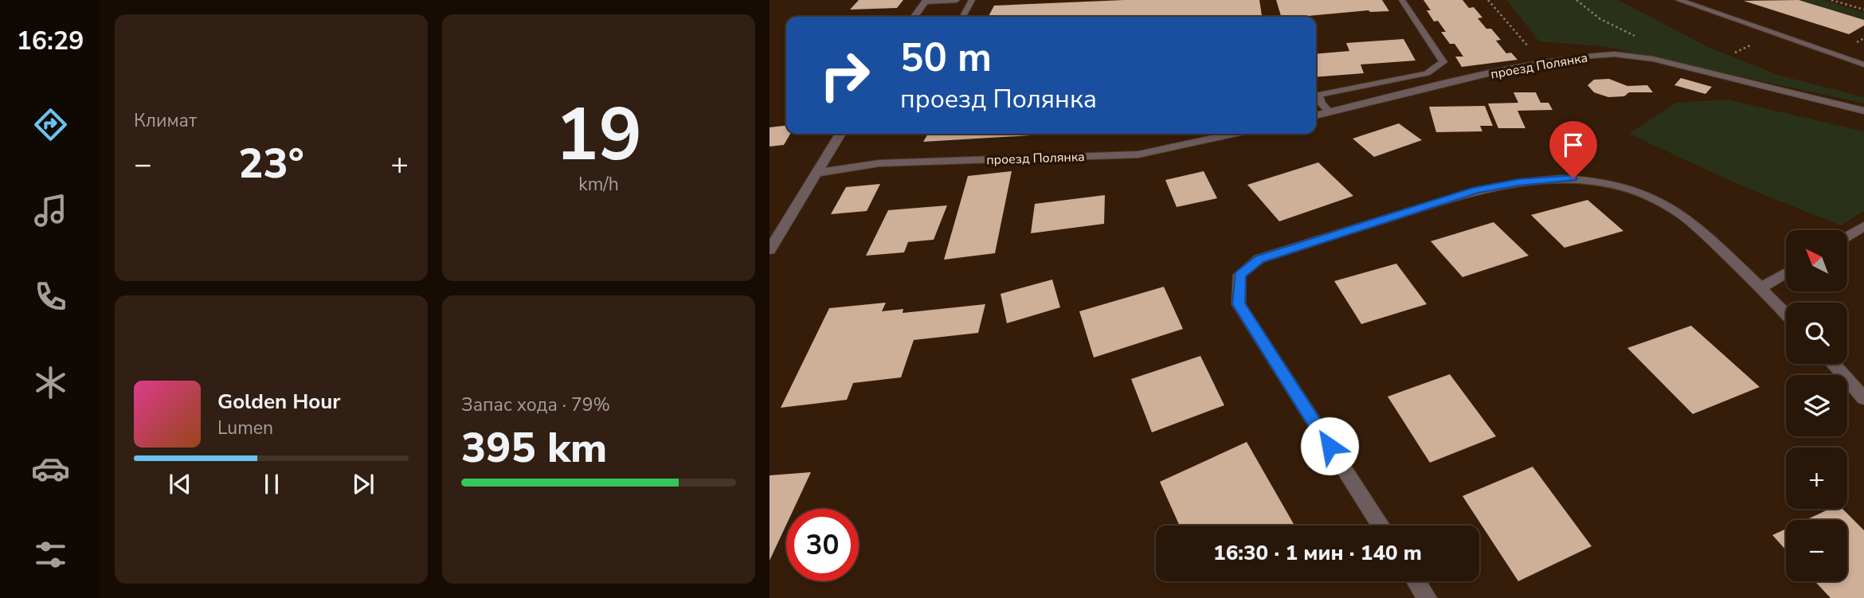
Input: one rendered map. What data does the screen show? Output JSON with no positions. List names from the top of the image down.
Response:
{
  "streets": {
    "street": ["проезд Полянка"]
  },
  "north": "top left",
  "page": {
    "tabs": "16:29",
    "tile": [
      "Климат",
      ["19", "km/h"],
      ["Запас хода · 79%", "395 km"]
    ],
    "turn": ["50 m", "проезд Полянка"],
    "heat": ["−", "23°", "+"],
    "map_buttons": ["+", "−"],
    "song": ["Golden Hour", "Lumen"],
    "limit": "30",
    "trip": "16:30 · 1 мин · 140 m"
  }
}
